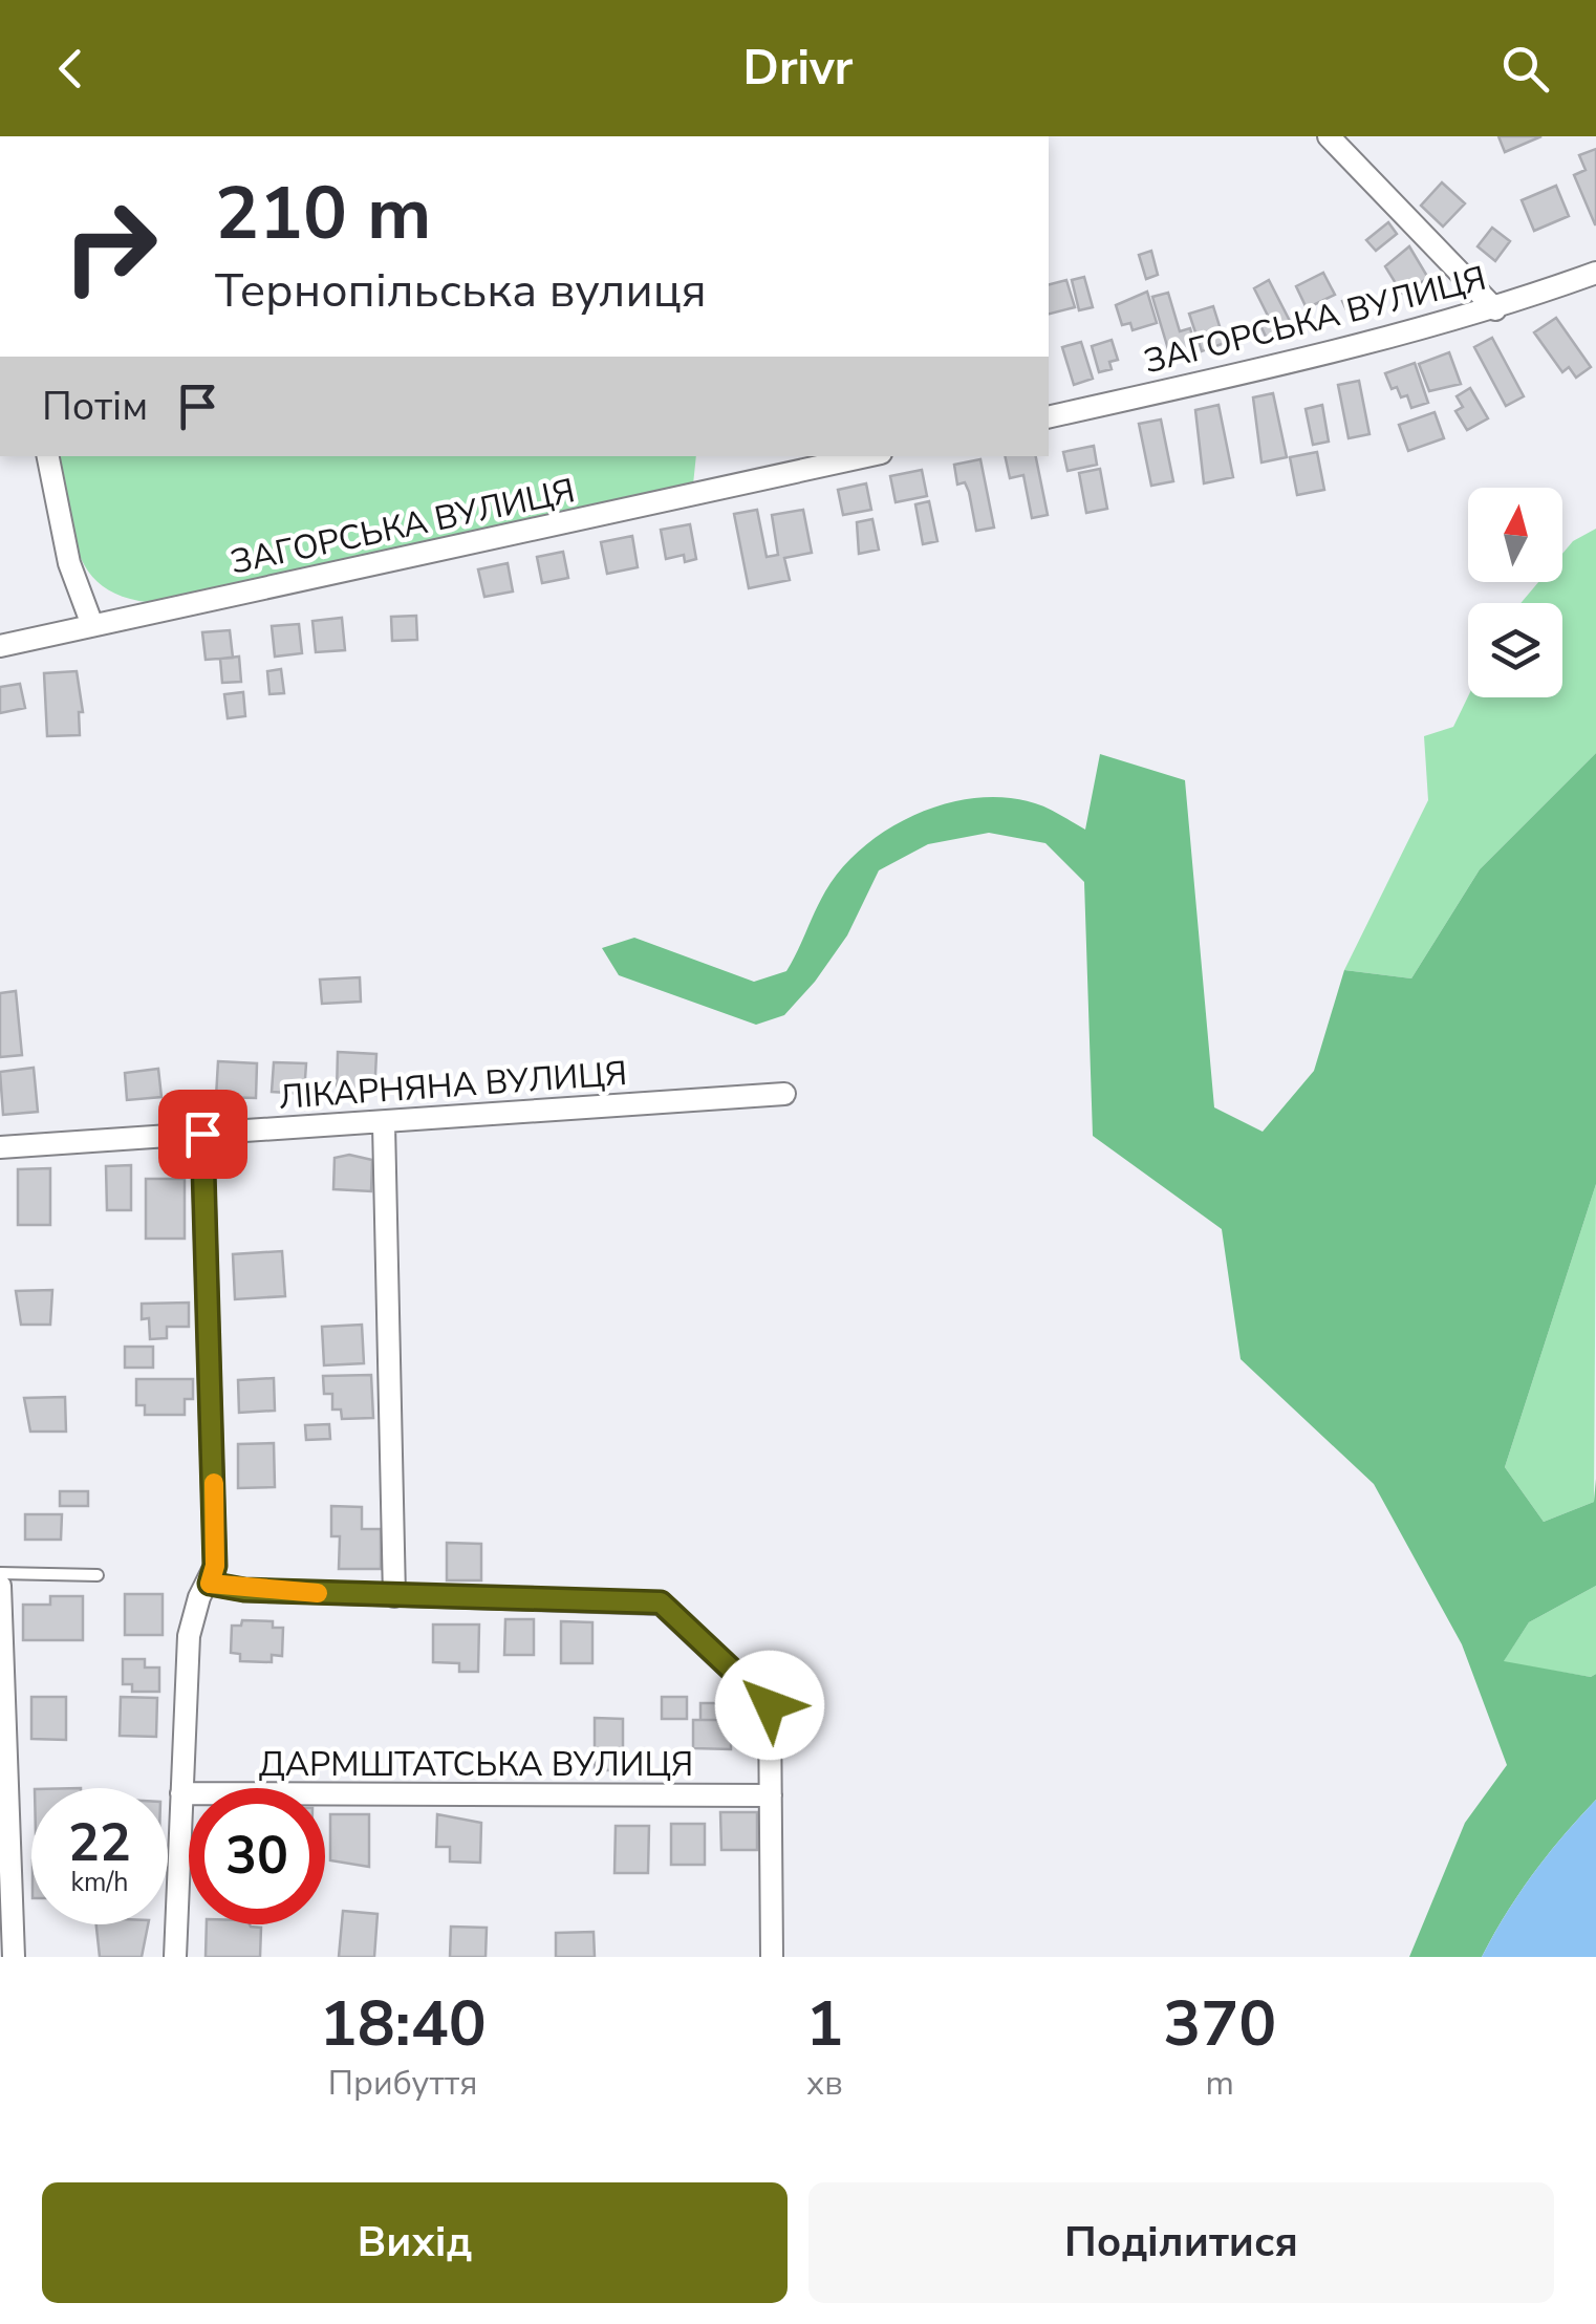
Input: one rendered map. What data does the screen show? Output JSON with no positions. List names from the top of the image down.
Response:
{
  "streets": {
    "street": ["ЗАГОРСЬКА ВУЛИЦЯ", "ЛІКАРНЯНА ВУЛИЦЯ", "ДАРМШТАТСЬКА ВУЛИЦЯ"]
  },
  "north": "top",
  "page": {
    "header": "Drivr",
    "turn": ["210 m", "Тернопільська вулиця"],
    "then": "Потім",
    "speed": "22 km/h",
    "limit": "30",
    "eta": [
      "18:40",
      "Прибуття",
      "1",
      "хв",
      "370",
      "m"
    ],
    "buttons": ["Вихід", "Поділитися"]
  }
}
